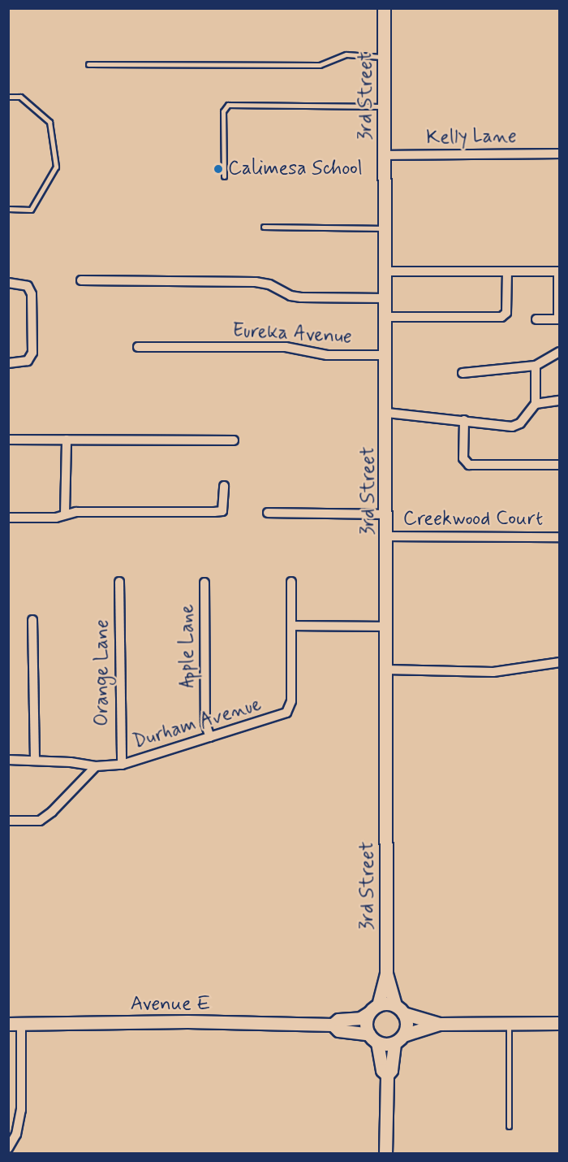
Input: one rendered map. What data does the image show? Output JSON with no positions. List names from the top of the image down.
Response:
{
  "streets": {
    "street": [
      "3rd Street",
      "Kelly Lane",
      "Eureka Avenue",
      "Creekwood Court",
      "Apple Lane",
      "Orange Lane",
      "Durham Avenue",
      "Avenue E"
    ]
  },
  "crossings": [
    ["3rd Street", "Kelly Lane"],
    ["3rd Street", "Eureka Avenue"],
    ["3rd Street", "Creekwood Court"],
    ["3rd Street", "Avenue E"],
    ["Apple Lane", "Durham Avenue"],
    ["Orange Lane", "Durham Avenue"]
  ],
  "places": ["Calimesa School"]
}
